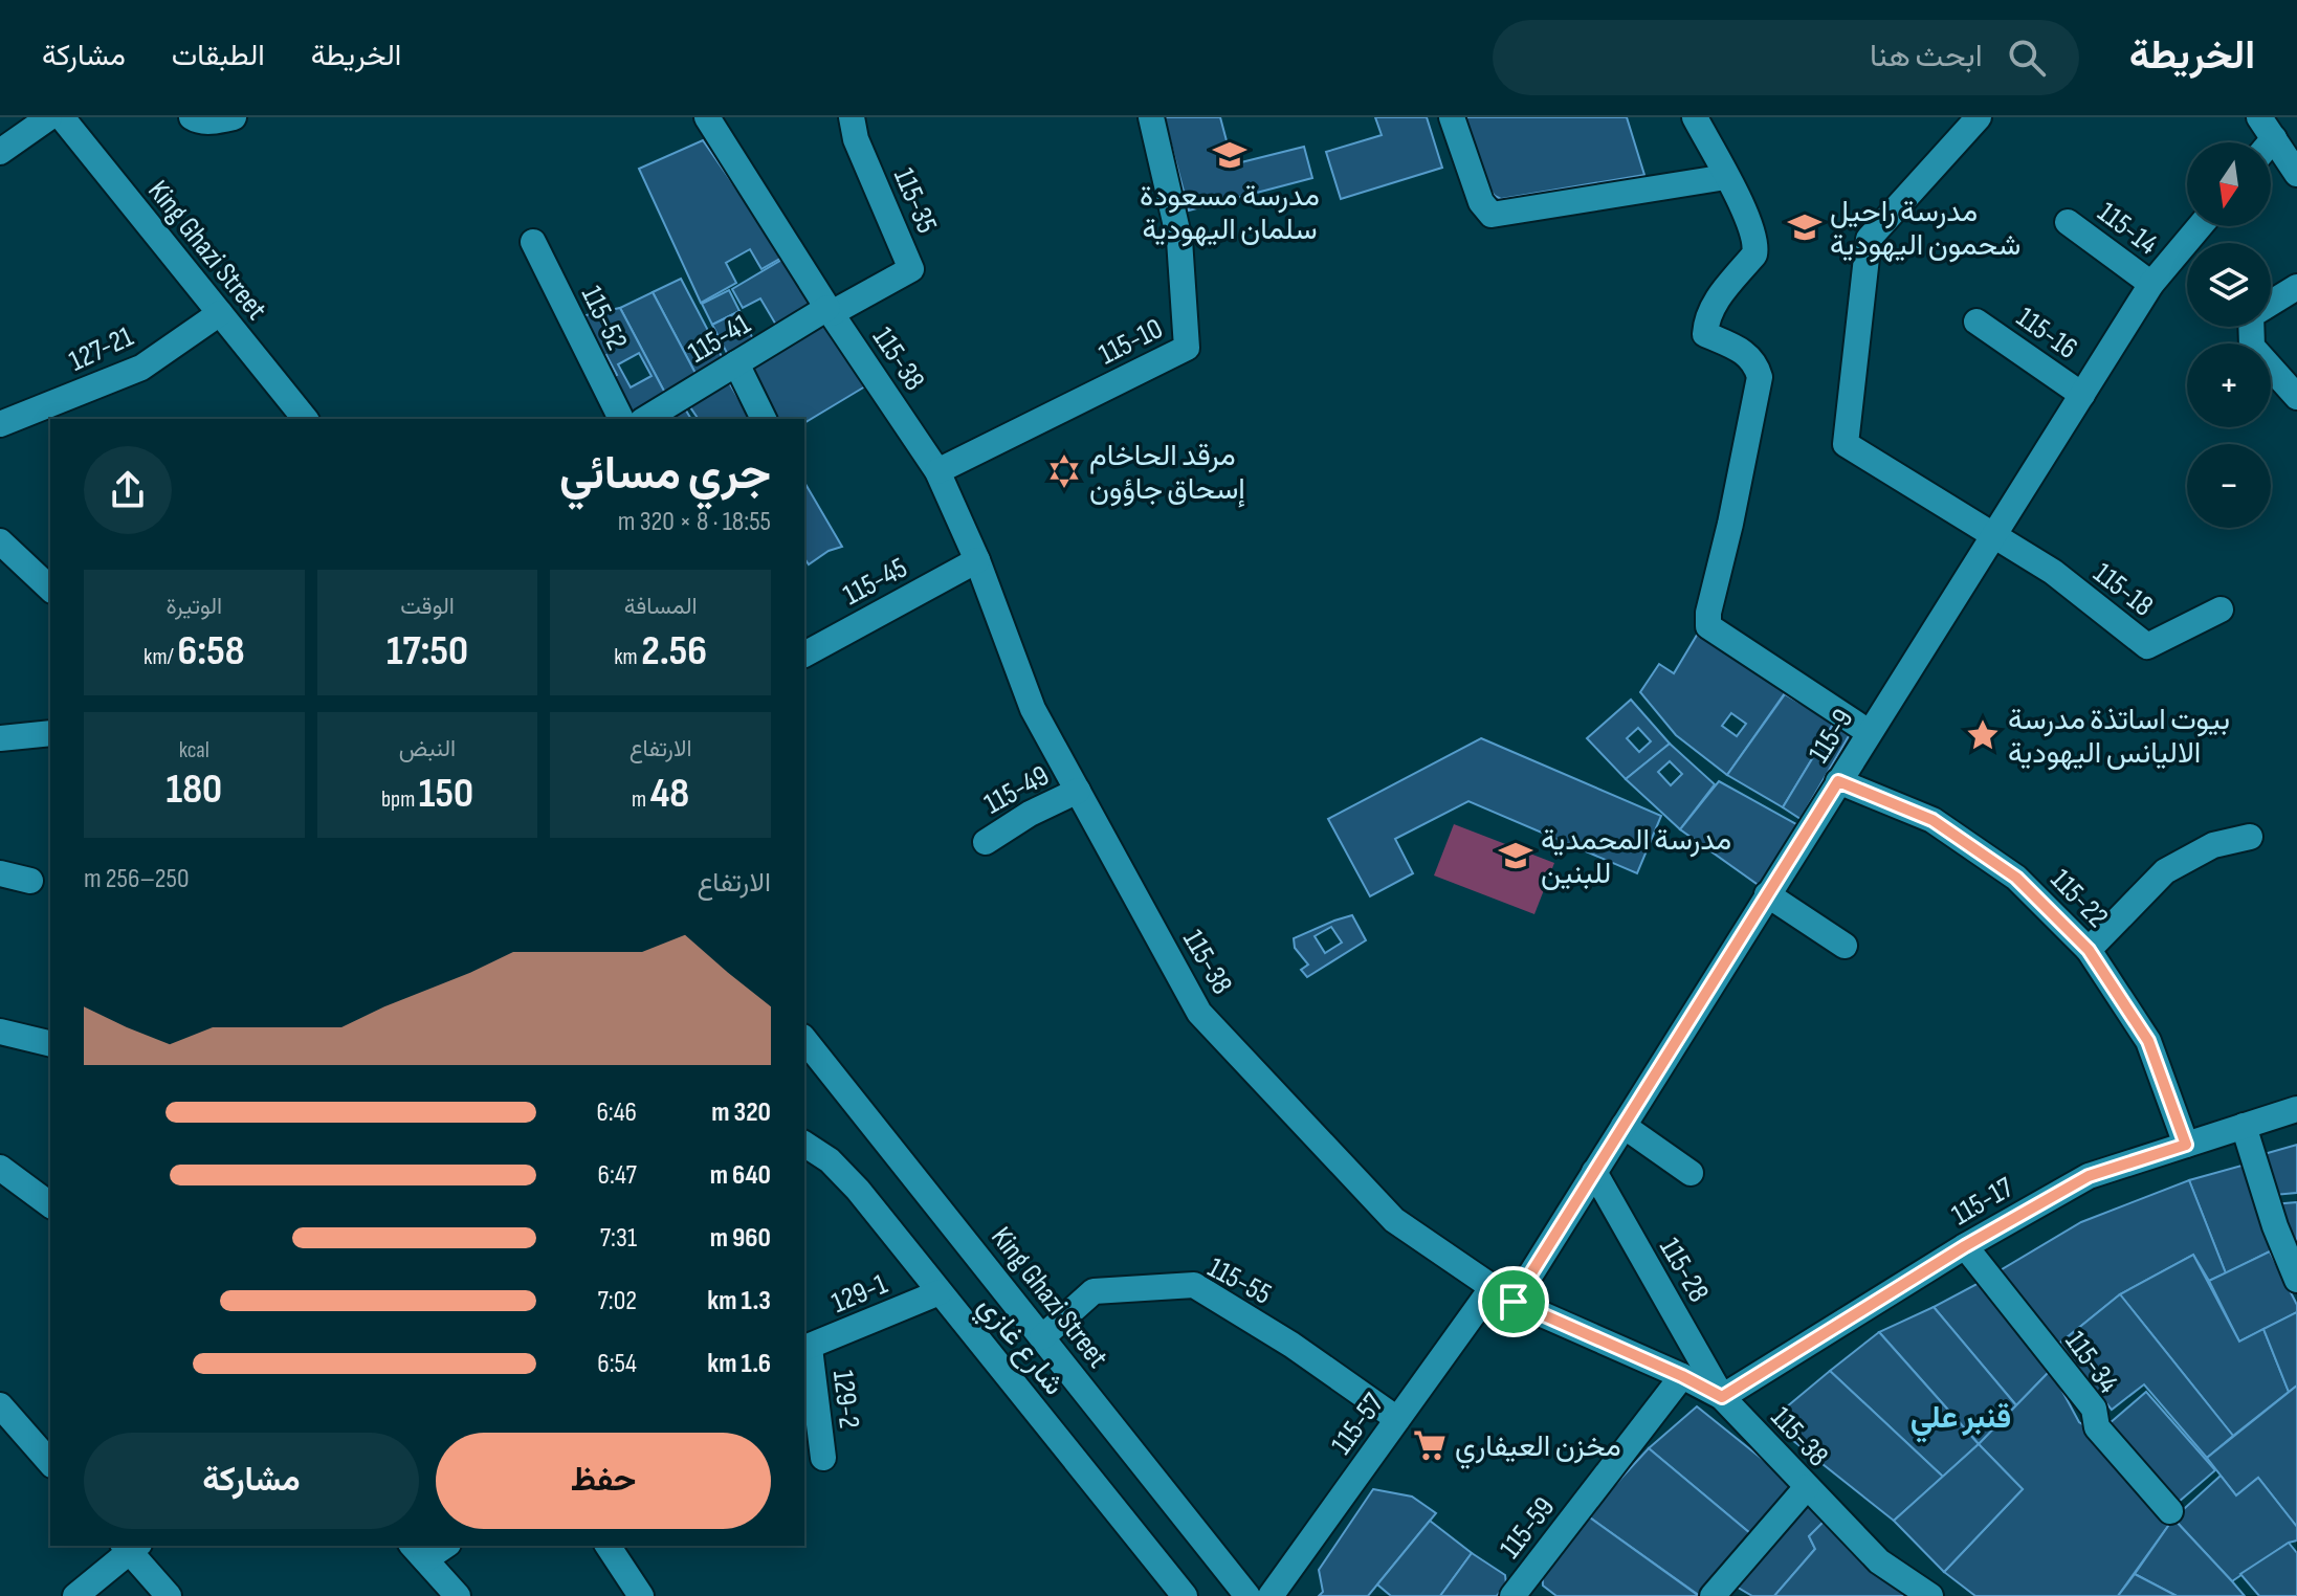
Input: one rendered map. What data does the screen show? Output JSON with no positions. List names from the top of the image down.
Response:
{
  "streets": {
    "street": [
      "115-35",
      "115-14",
      "King Ghazi Street",
      "115-52",
      "115-16",
      "115-41",
      "115-10",
      "127-21",
      "115-38",
      "115-45",
      "115-18",
      "115-9",
      "115-49",
      "115-22",
      "115-17",
      "115-28",
      "115-55",
      "129-1",
      "شارع غازي",
      "115-34",
      "129-2",
      "115-57",
      "115-59"
    ]
  },
  "crossings": [
    ["115-35", "115-41"],
    ["115-35", "115-38"],
    ["115-14", "115-9"],
    ["King Ghazi Street", "127-21"],
    ["King Ghazi Street", "115-55"],
    ["115-16", "115-9"],
    ["115-41", "115-38"],
    ["115-10", "115-38"],
    ["115-38", "115-45"],
    ["115-38", "115-9"],
    ["115-38", "115-49"],
    ["115-38", "115-17"],
    ["115-38", "115-28"],
    ["115-38", "115-57"],
    ["115-38", "115-59"],
    ["115-18", "115-9"],
    ["115-9", "115-22"],
    ["115-9", "115-28"],
    ["115-22", "115-17"],
    ["115-17", "115-28"],
    ["115-17", "115-34"],
    ["115-55", "115-57"],
    ["129-1", "شارع غازي"],
    ["129-1", "129-2"]
  ],
  "districts": ["قنبر علي"],
  "places": {
    "school or university": ["مدرسة مسعودة سلمان اليهودية", "مدرسة راحيل شحمون اليهودية", "مدرسة المحمدية للبنين"],
    "synagogue": ["مرقد الحاخام إسحاق جاؤون"],
    "place": ["بيوت اساتذة مدرسة الاليانس اليهودية"],
    "supermarket": ["مخزن العيفاري"]
  },
  "north": "bottom",
  "page": {
    "header": "الخريطة",
    "search": "ابحث هنا",
    "nav": ["الخريطة", "الطبقات", "مشاركة"],
    "map_buttons": ["+", "−"],
    "heading": ["جري مسائي", "18:55 · 8 × 320 m"],
    "stats": [
      ["المسافة", "2.56 km"],
      ["الوقت", "17:50"],
      ["الوتيرة", "6:58 /km"],
      ["الارتفاع", "48 m"],
      ["النبض", "150 bpm"],
      ["kcal", "180"]
    ],
    "chart": ["الارتفاع", "250–256 m"],
    "list": [
      {
        "name": "320 m",
        "note": "6:46"
      },
      {
        "name": "640 m",
        "note": "6:47"
      },
      {
        "name": "960 m",
        "note": "7:31"
      },
      {
        "name": "1.3 km",
        "note": "7:02"
      },
      {
        "name": "1.6 km",
        "note": "6:54"
      }
    ],
    "buttons": ["حفظ", "مشاركة"]
  }
}
